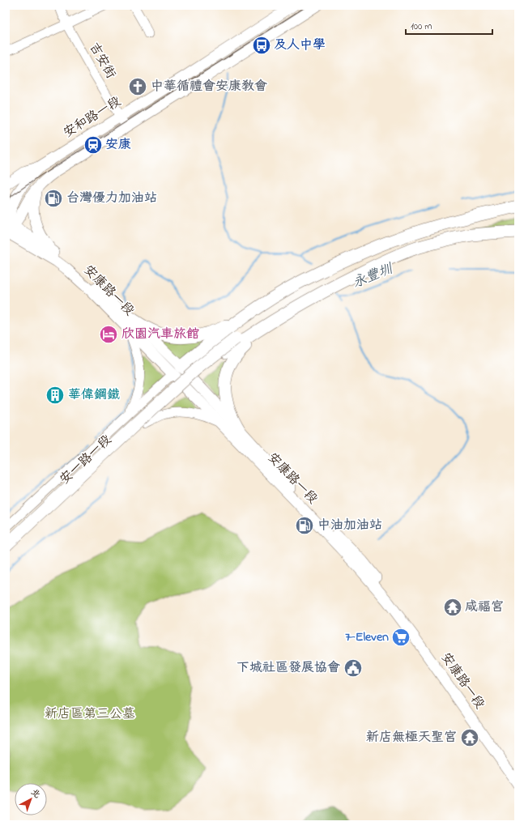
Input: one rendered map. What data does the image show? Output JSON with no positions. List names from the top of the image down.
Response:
{
  "streets": {
    "main road": ["安和路一段", "安康路一段"],
    "street": ["吉安街", "安一路一段"]
  },
  "crossings": [
    ["吉安街", "安和路一段"],
    ["安和路一段", "安康路一段"],
    ["安康路一段", "安一路一段"]
  ],
  "water": ["永豐圳"],
  "parks": ["新店區第三公墓"],
  "places": {
    "bus stop": ["及人中學"],
    "church": ["中華循禮會安康教會"],
    "station": ["安康"],
    "fuel station": ["台灣優力加油站", "中油加油站"],
    "hotel": ["欣園汽車旅館"],
    "building": ["華偉鋼鐵"],
    "temple": ["咸福宮", "新店無極天聖宮"],
    "supermarket": ["7-Eleven"],
    "public building": ["下城社區發展協會"]
  },
  "scale_bar": "100 m",
  "north": "top right"
}
